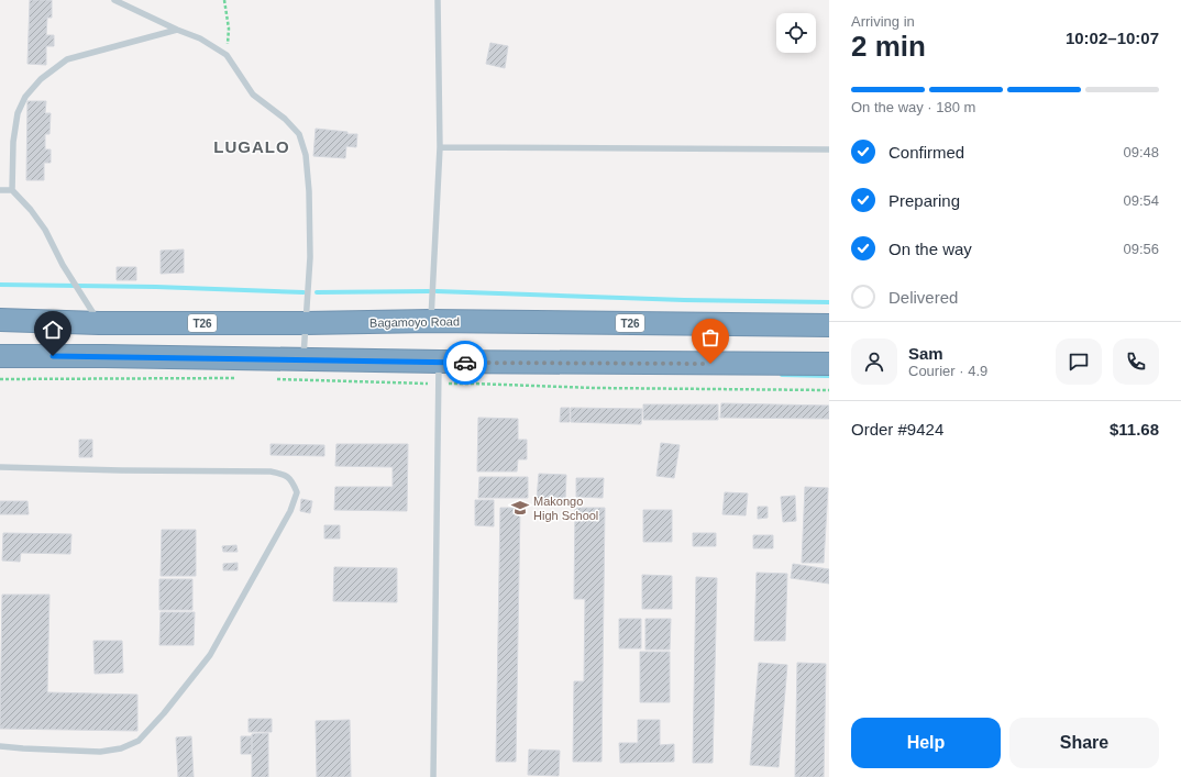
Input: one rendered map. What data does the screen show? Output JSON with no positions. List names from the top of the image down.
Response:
{
  "streets": {
    "highway": ["Bagamoyo Road", "T26"]
  },
  "districts": ["LUGALO"],
  "places": {
    "school or university": ["Makongo High School"]
  },
  "page": {
    "heading": ["2 min", "Arriving in", "10:02–10:07"],
    "panel": [
      "Sam",
      "Courier · 4.9",
      "Order #9424",
      "$11.68"
    ],
    "bar": "On the way · 180 m",
    "list": [
      ["Confirmed", "09:48"],
      ["Preparing", "09:54"],
      ["On the way", "09:56"],
      "Delivered"
    ],
    "buttons": ["Help", "Share"]
  }
}
